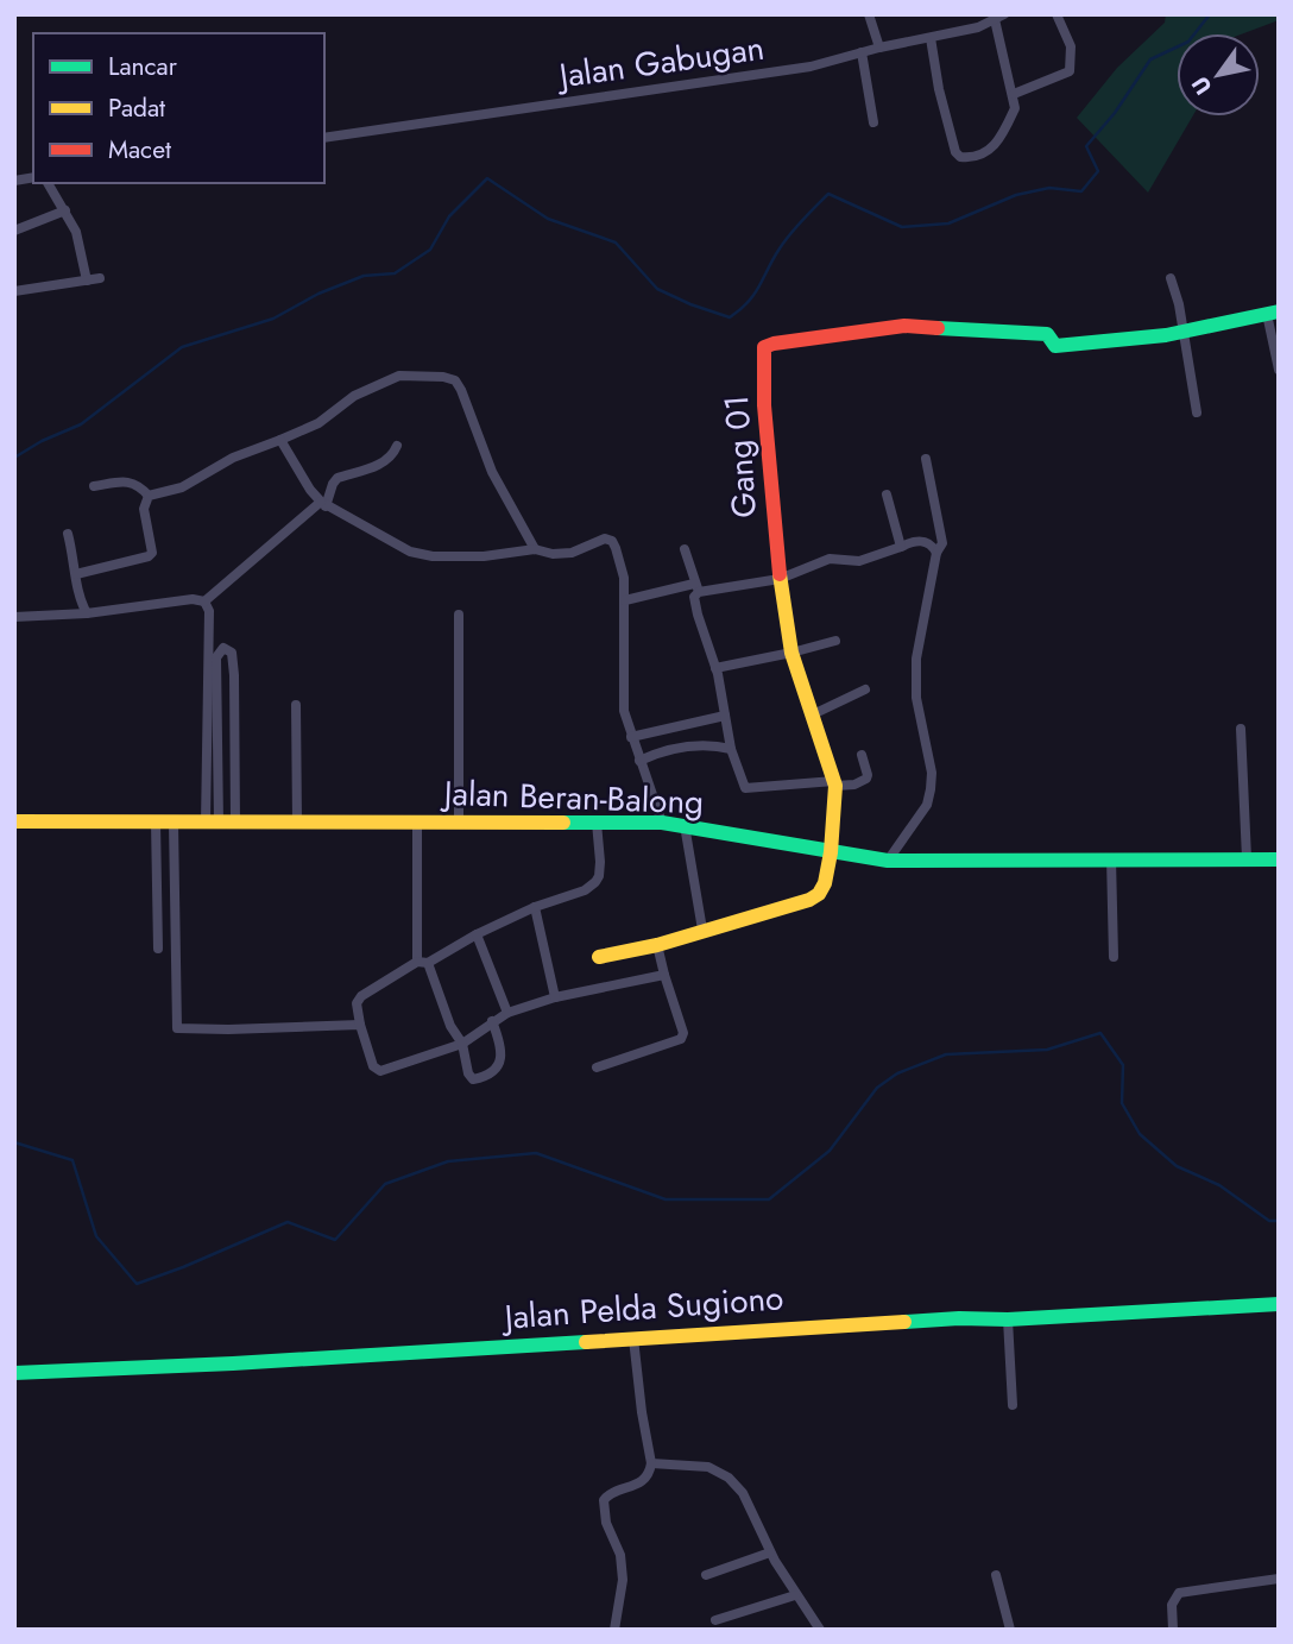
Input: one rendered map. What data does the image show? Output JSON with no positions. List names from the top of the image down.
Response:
{
  "streets": {
    "street": [
      "Jalan Gabugan",
      "Gang 01",
      "Jalan Beran-Balong",
      "Jalan Pelda Sugiono"
    ]
  },
  "crossings": [
    ["Gang 01", "Jalan Beran-Balong"]
  ],
  "legend": ["Lancar", "Padat", "Macet"],
  "north": "bottom left"
}
